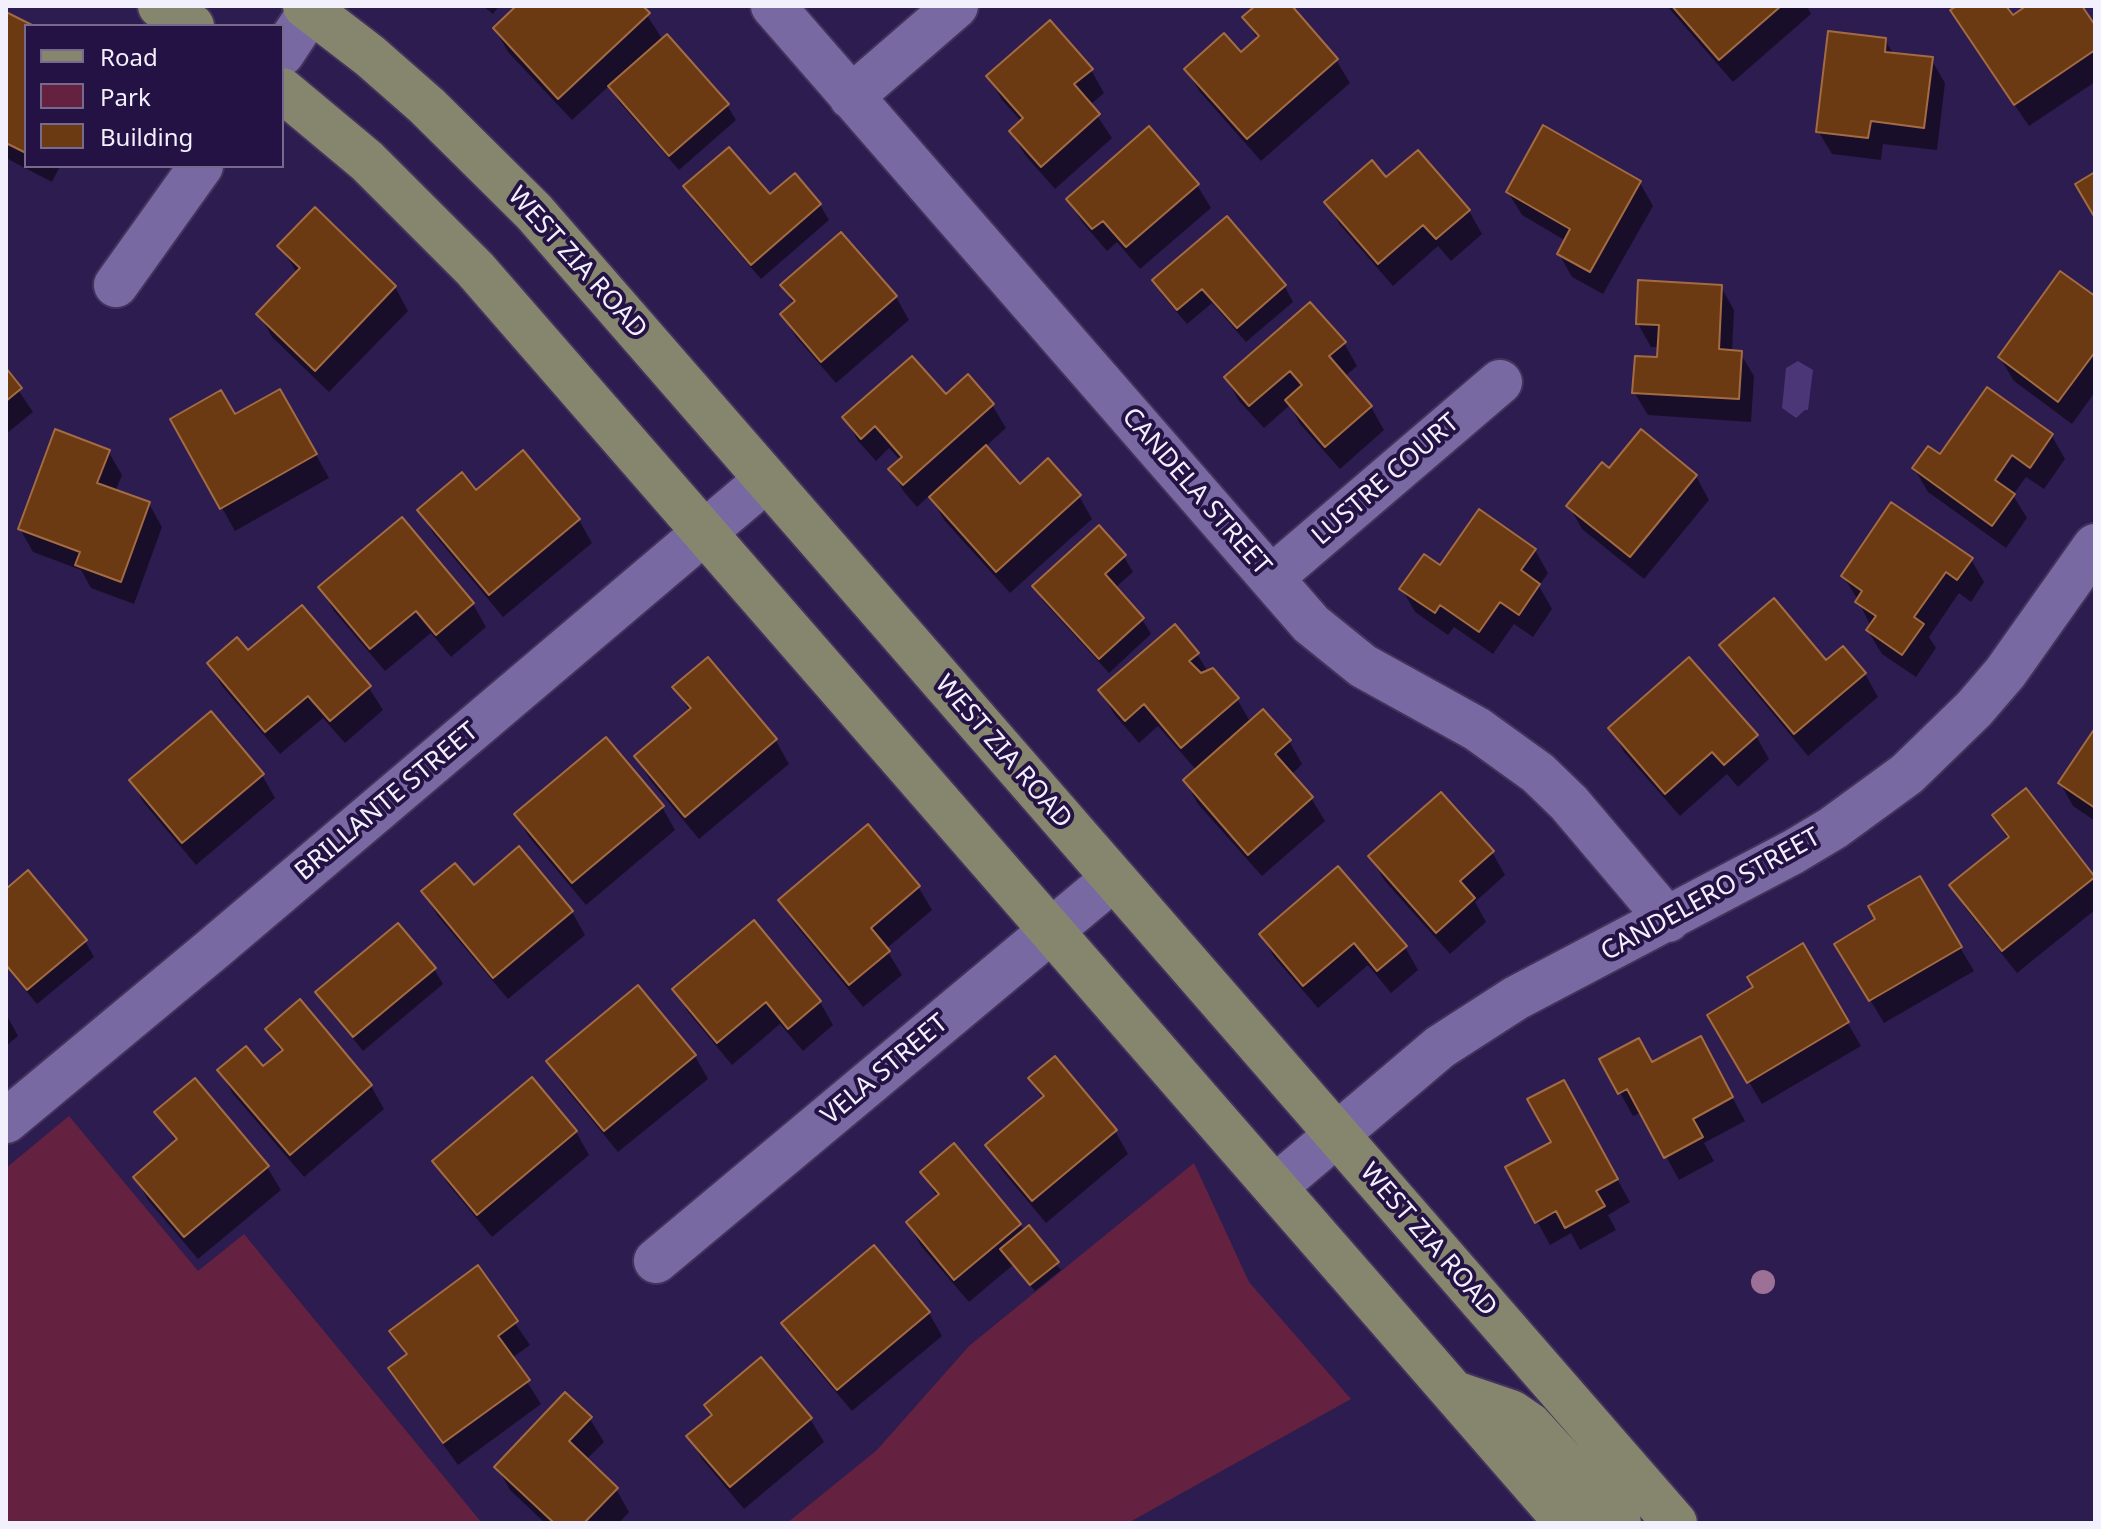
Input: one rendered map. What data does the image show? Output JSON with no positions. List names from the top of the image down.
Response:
{
  "streets": {
    "main road": ["WEST ZIA ROAD"],
    "street": [
      "LUSTRE COURT",
      "CANDELA STREET",
      "BRILLANTE STREET",
      "CANDELERO STREET",
      "VELA STREET"
    ]
  },
  "crossings": [
    ["WEST ZIA ROAD", "BRILLANTE STREET"],
    ["WEST ZIA ROAD", "CANDELERO STREET"],
    ["WEST ZIA ROAD", "VELA STREET"],
    ["LUSTRE COURT", "CANDELA STREET"],
    ["CANDELA STREET", "CANDELERO STREET"]
  ],
  "legend": ["Road", "Park", "Building"]
}
